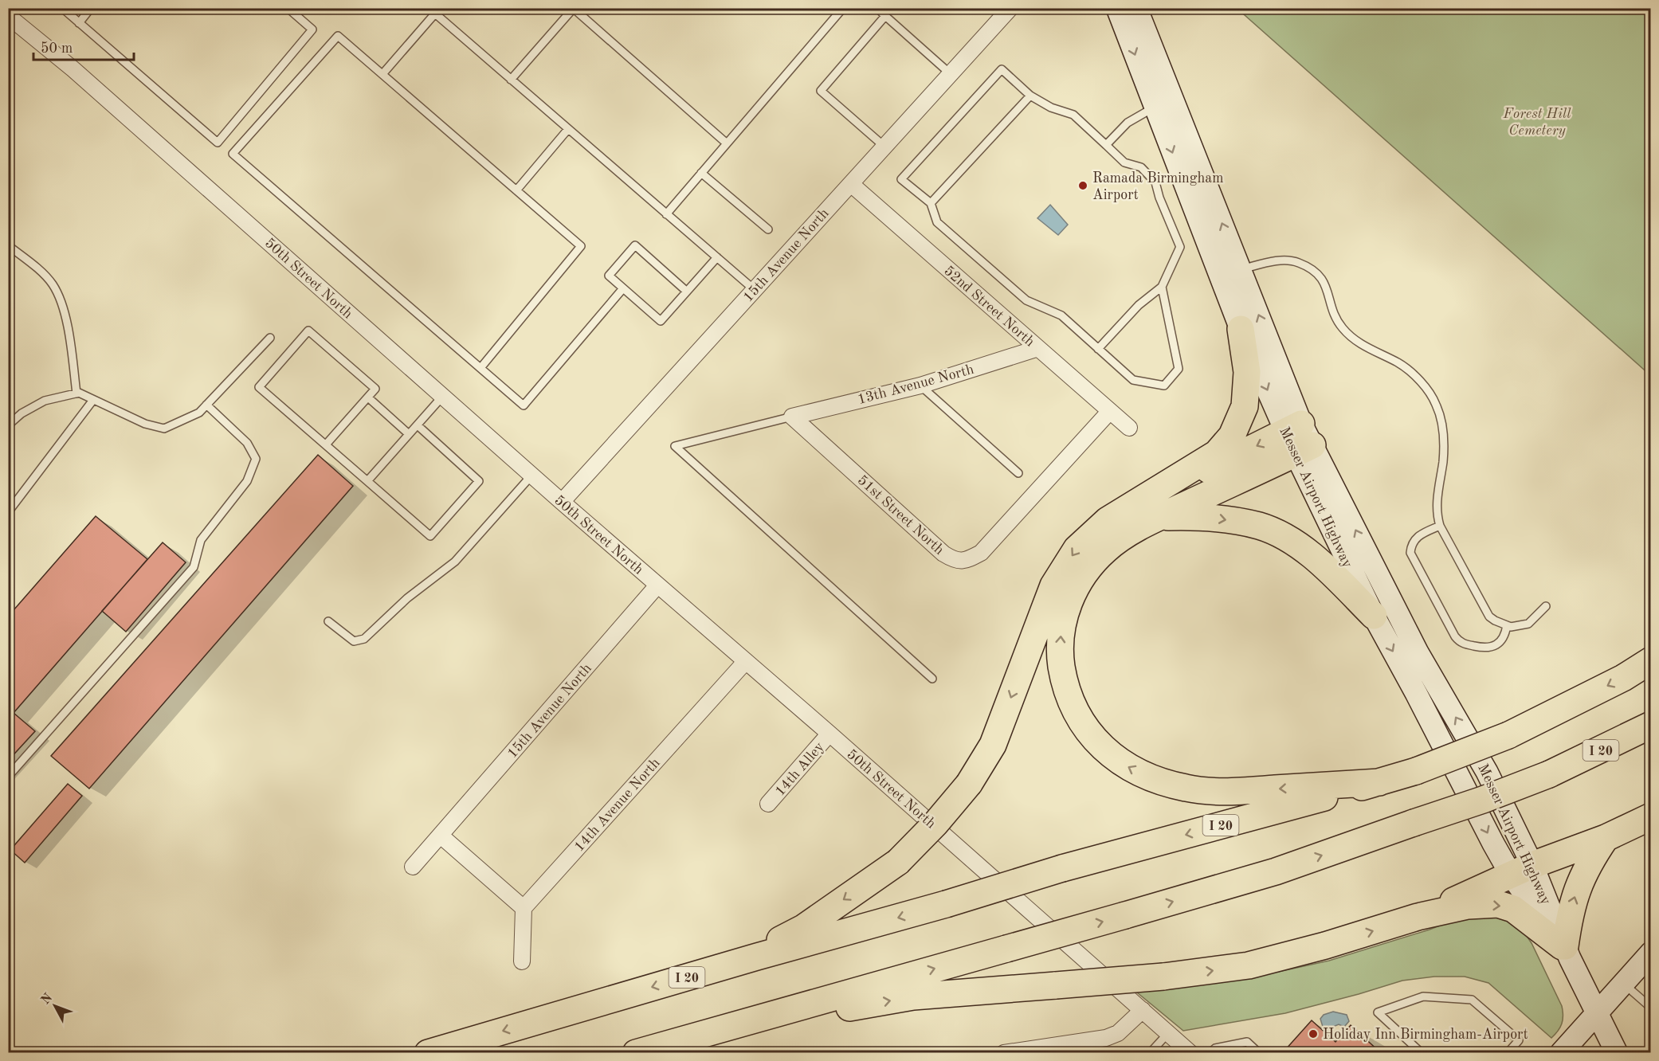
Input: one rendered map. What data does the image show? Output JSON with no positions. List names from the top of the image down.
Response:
{
  "streets": {
    "highway": ["I 20"],
    "main road": ["Messer Airport Highway"],
    "street": [
      "15th Avenue North",
      "50th Street North",
      "52nd Street North",
      "13th Avenue North",
      "51st Street North",
      "14th Alley",
      "14th Avenue North"
    ]
  },
  "crossings": [
    ["15th Avenue North", "50th Street North"],
    ["15th Avenue North", "52nd Street North"],
    ["50th Street North", "14th Alley"],
    ["50th Street North", "14th Avenue North"],
    ["52nd Street North", "13th Avenue North"],
    ["52nd Street North", "51st Street North"],
    ["13th Avenue North", "51st Street North"]
  ],
  "parks": ["Forest Hill Cemetery"],
  "places": ["Ramada Birmingham Airport", "Holiday Inn Birmingham-Airport"],
  "scale_bar": "50 m",
  "north": "top left"
}
